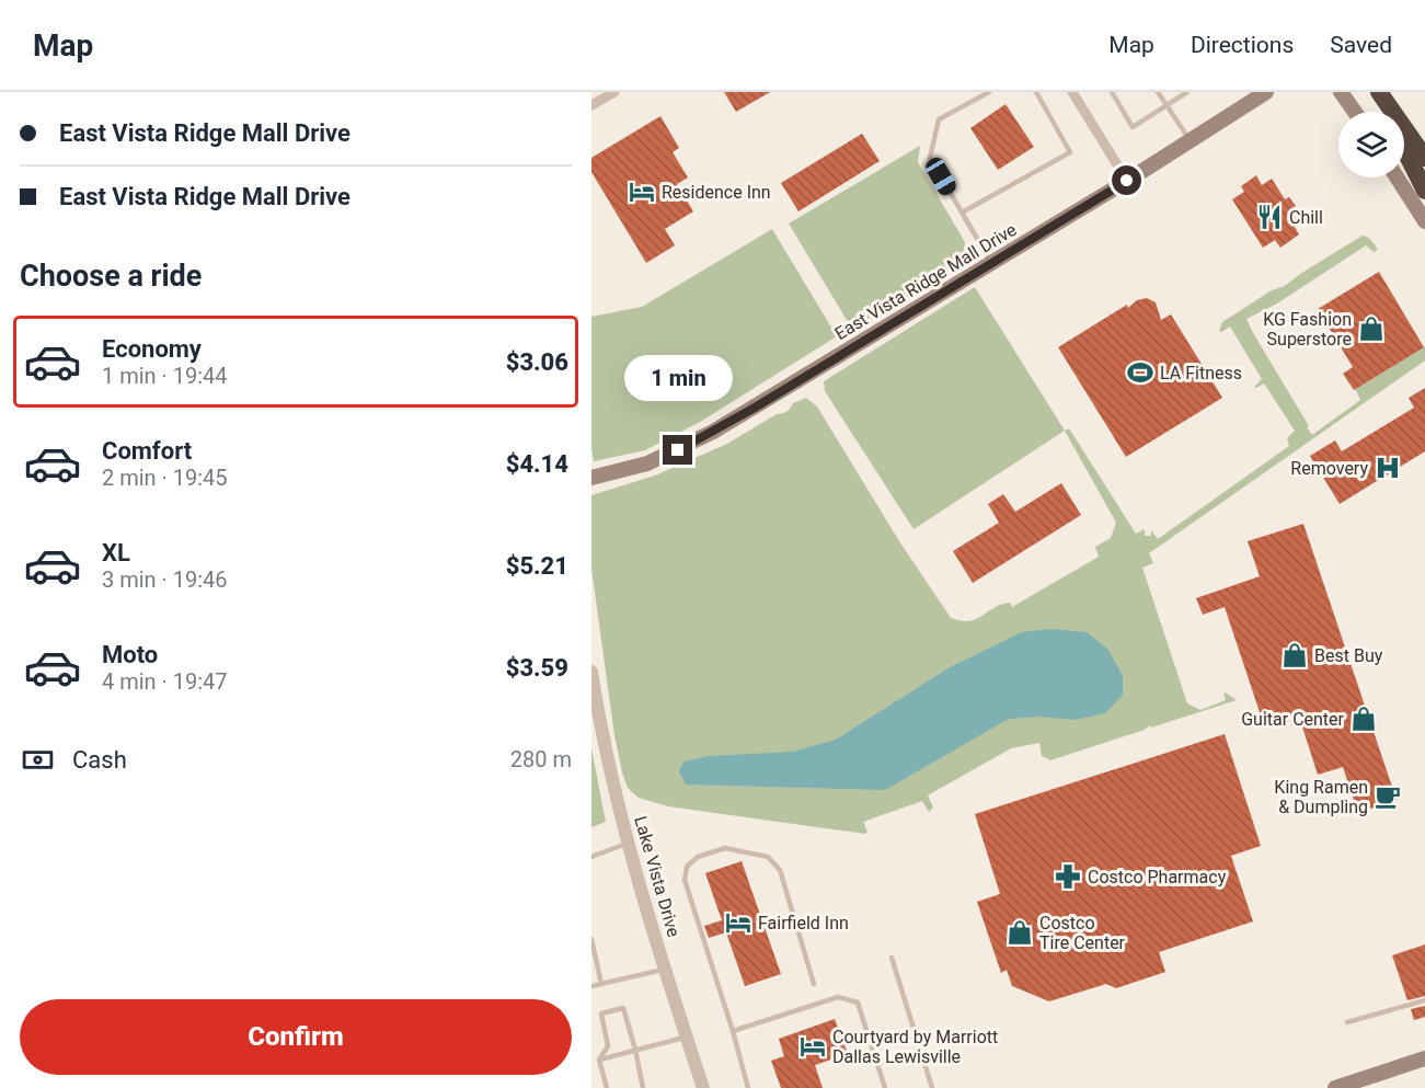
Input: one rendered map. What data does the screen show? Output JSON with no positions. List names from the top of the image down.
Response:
{
  "streets": {
    "main road": ["East Vista Ridge Mall Drive"],
    "street": ["Lake Vista Drive"]
  },
  "places": {
    "hotel": ["Residence Inn", "Fairfield Inn", "Courtyard by Marriott Dallas Lewisville"],
    "restaurant": ["Chill"],
    "shop": [
      "KG Fashion Superstore",
      "Best Buy",
      "Guitar Center",
      "Costco Tire Center"
    ],
    "sports": ["LA Fitness"],
    "hospital": ["Removery"],
    "cafe": ["King Ramen & Dumpling"],
    "pharmacy": ["Costco Pharmacy"]
  },
  "page": {
    "header": "Map",
    "nav": ["Map", "Directions", "Saved"],
    "banner": ["East Vista Ridge Mall Drive", "East Vista Ridge Mall Drive"],
    "heading": "Choose a ride",
    "list": [
      {
        "name": "Economy",
        "note": "1 min · 19:44",
        "value": "$3.06"
      },
      {
        "name": "Comfort",
        "note": "2 min · 19:45",
        "value": "$4.14"
      },
      {
        "name": "XL",
        "note": "3 min · 19:46",
        "value": "$5.21"
      },
      {
        "name": "Moto",
        "note": "4 min · 19:47",
        "value": "$3.59"
      }
    ],
    "bubble": "1 min",
    "pay": ["Cash", "280 m"],
    "buttons": "Confirm"
  }
}
